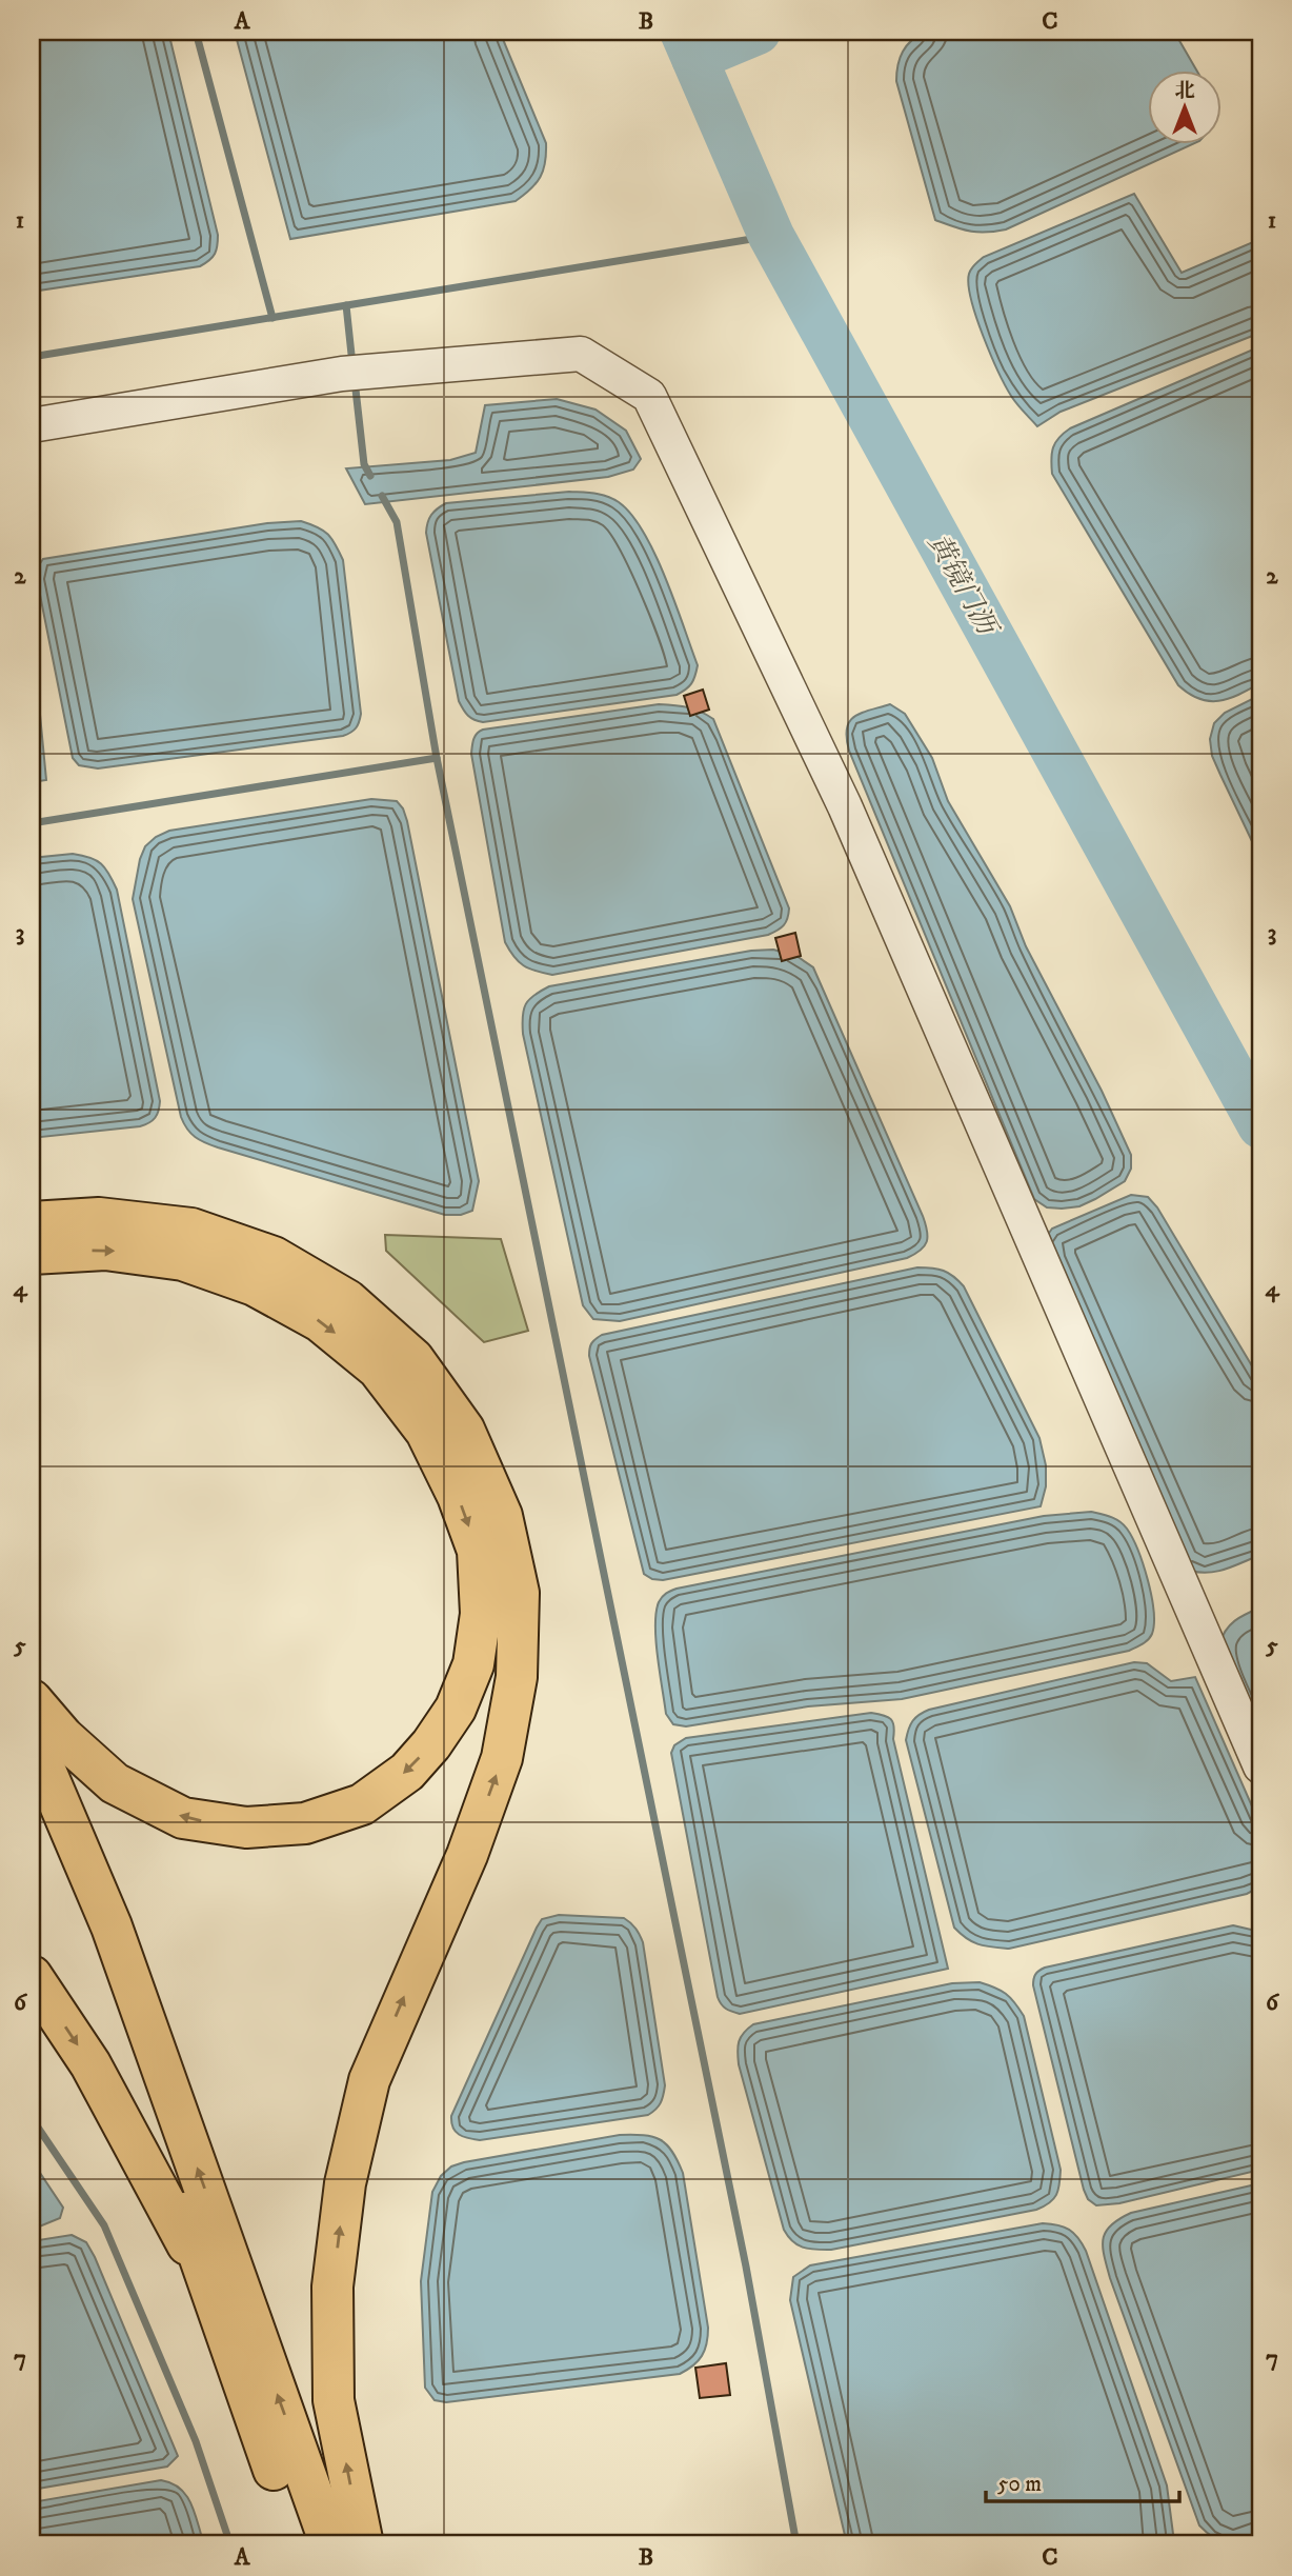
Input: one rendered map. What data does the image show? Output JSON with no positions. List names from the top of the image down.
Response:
{
  "water": ["黄镜门沥"],
  "scale_bar": "50 m",
  "north": "top",
  "grid": {
    "columns": ["A", "B", "C"],
    "rows": [
      "1",
      "2",
      "3",
      "4",
      "5",
      "6",
      "7"
    ]
  }
}
